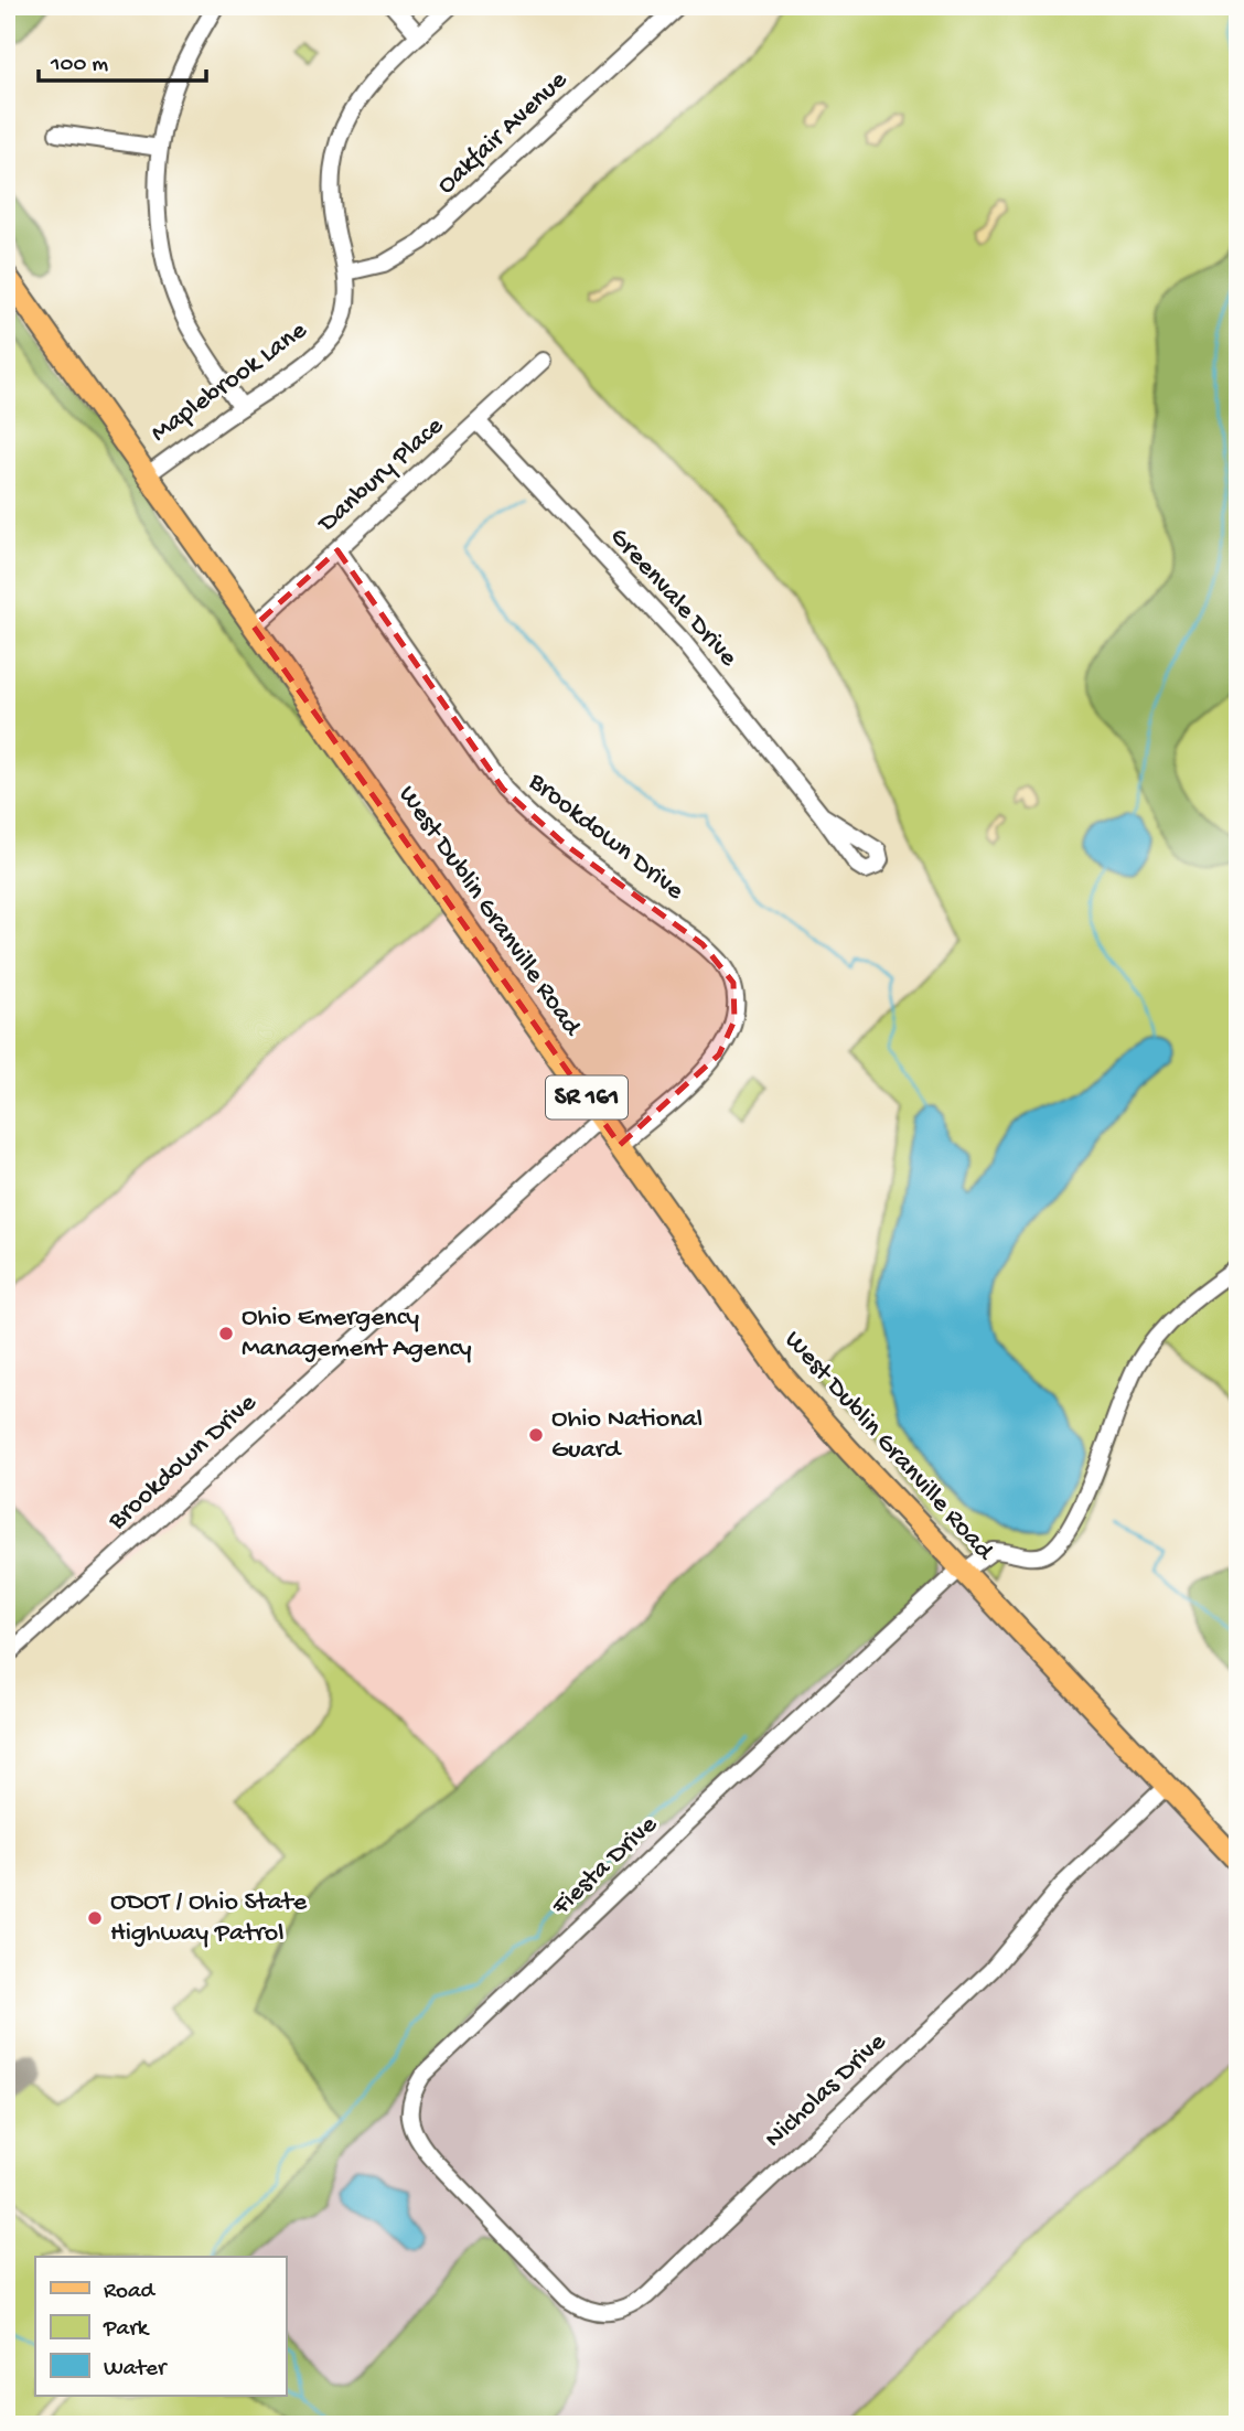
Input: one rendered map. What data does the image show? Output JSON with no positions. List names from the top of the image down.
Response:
{
  "streets": {
    "main road": ["West Dublin Granville Road", "SR 161"],
    "street": [
      "Oakfair Avenue",
      "Maplebrook Lane",
      "Danbury Place",
      "Greenvale Drive",
      "Brookdown Drive",
      "Fiesta Drive",
      "Nicholas Drive"
    ]
  },
  "crossings": [
    ["Oakfair Avenue", "Maplebrook Lane"],
    ["Maplebrook Lane", "West Dublin Granville Road"],
    ["Danbury Place", "Greenvale Drive"],
    ["Danbury Place", "Brookdown Drive"],
    ["Danbury Place", "West Dublin Granville Road"],
    ["Brookdown Drive", "West Dublin Granville Road"],
    ["West Dublin Granville Road", "Fiesta Drive"],
    ["West Dublin Granville Road", "Nicholas Drive"],
    ["Fiesta Drive", "Nicholas Drive"]
  ],
  "places": ["Ohio Emergency Management Agency", "Ohio National Guard", "ODOT / Ohio State Highway Patrol"],
  "legend": ["Road", "Park", "Water"],
  "scale_bar": "100 m"
}
